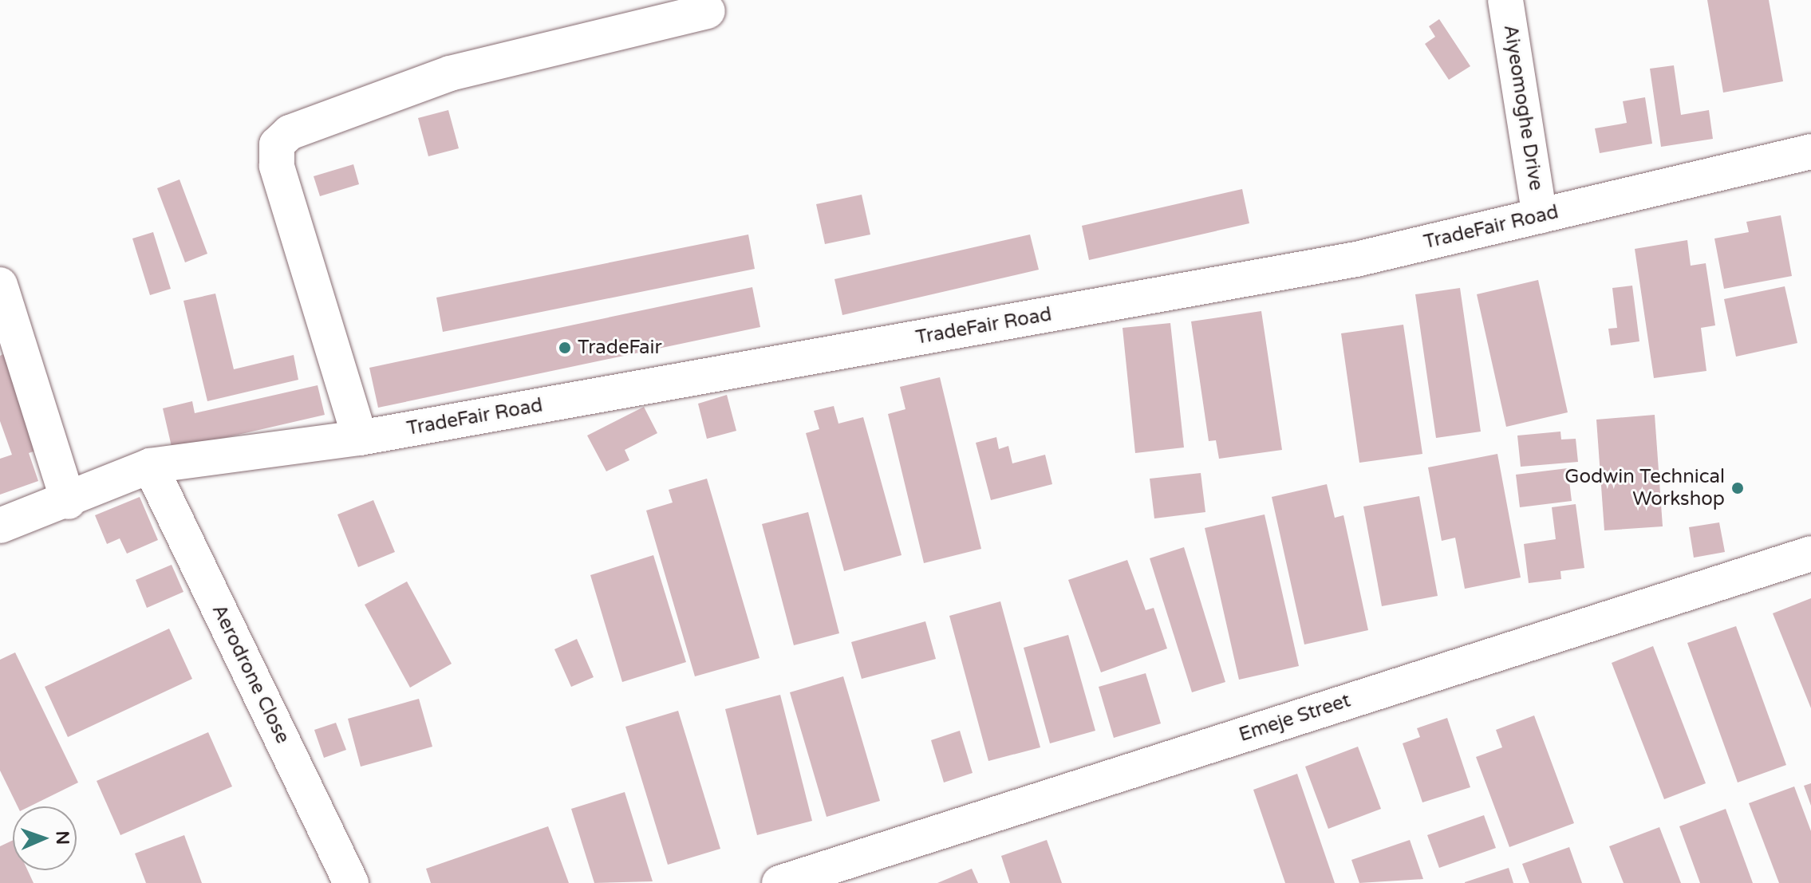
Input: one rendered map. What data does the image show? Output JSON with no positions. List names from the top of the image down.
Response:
{
  "streets": {
    "street": [
      "Aiyeomoghe Drive",
      "TradeFair Road",
      "Aerodrone Close",
      "Emeje Street"
    ]
  },
  "crossings": [
    ["Aiyeomoghe Drive", "TradeFair Road"],
    ["TradeFair Road", "Aerodrone Close"]
  ],
  "places": ["TradeFair", "Godwin Technical Workshop"],
  "north": "right"
}
